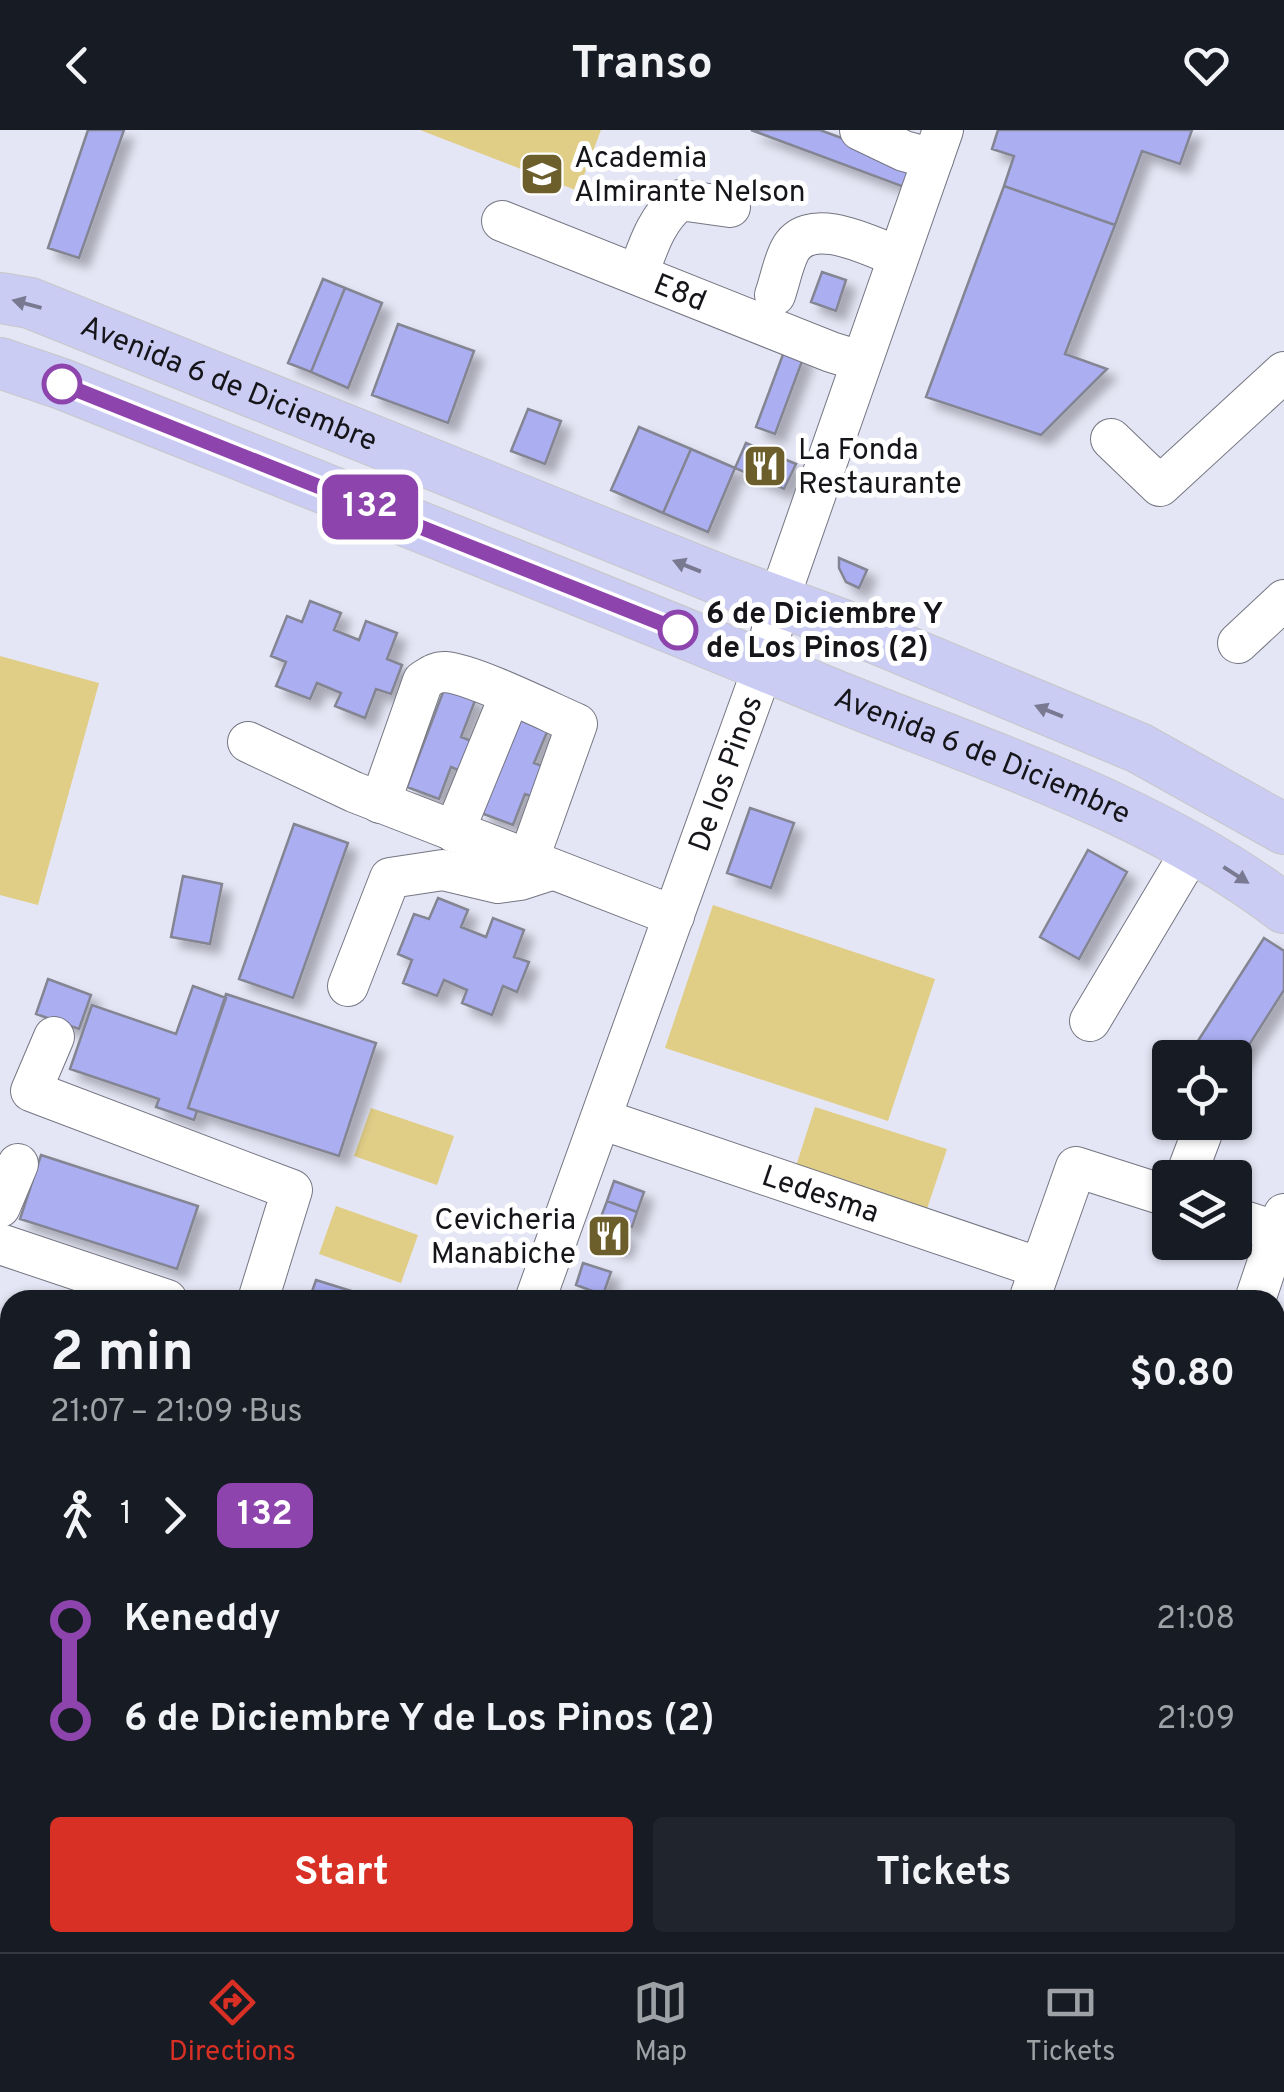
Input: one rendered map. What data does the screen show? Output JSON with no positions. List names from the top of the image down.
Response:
{
  "streets": {
    "main road": ["Avenida 6 de Diciembre"],
    "street": ["E8d", "De los Pinos", "Ledesma"]
  },
  "crossings": [
    ["E8d", "De los Pinos"],
    ["Avenida 6 de Diciembre", "De los Pinos"],
    ["De los Pinos", "Ledesma"]
  ],
  "places": {
    "school or university": ["Academia Almirante Nelson"],
    "restaurant": ["La Fonda Restaurante", "Cevicheria Manabiche"],
    "other": ["6 de Diciembre Y de Los Pinos (2)"]
  },
  "lines": ["bus line 132"],
  "page": {
    "header": "Transo",
    "on_map": "132",
    "heading": ["2 min", "21:07 – 21:09 · Bus", "$0.80"],
    "legs": ["1", "132"],
    "list": [
      {
        "name": "Keneddy",
        "value": "21:08"
      },
      {
        "name": "6 de Diciembre Y de Los Pinos (2)",
        "value": "21:09"
      }
    ],
    "buttons": ["Start", "Tickets"],
    "tabs": ["Directions", "Map", "Tickets"]
  }
}
